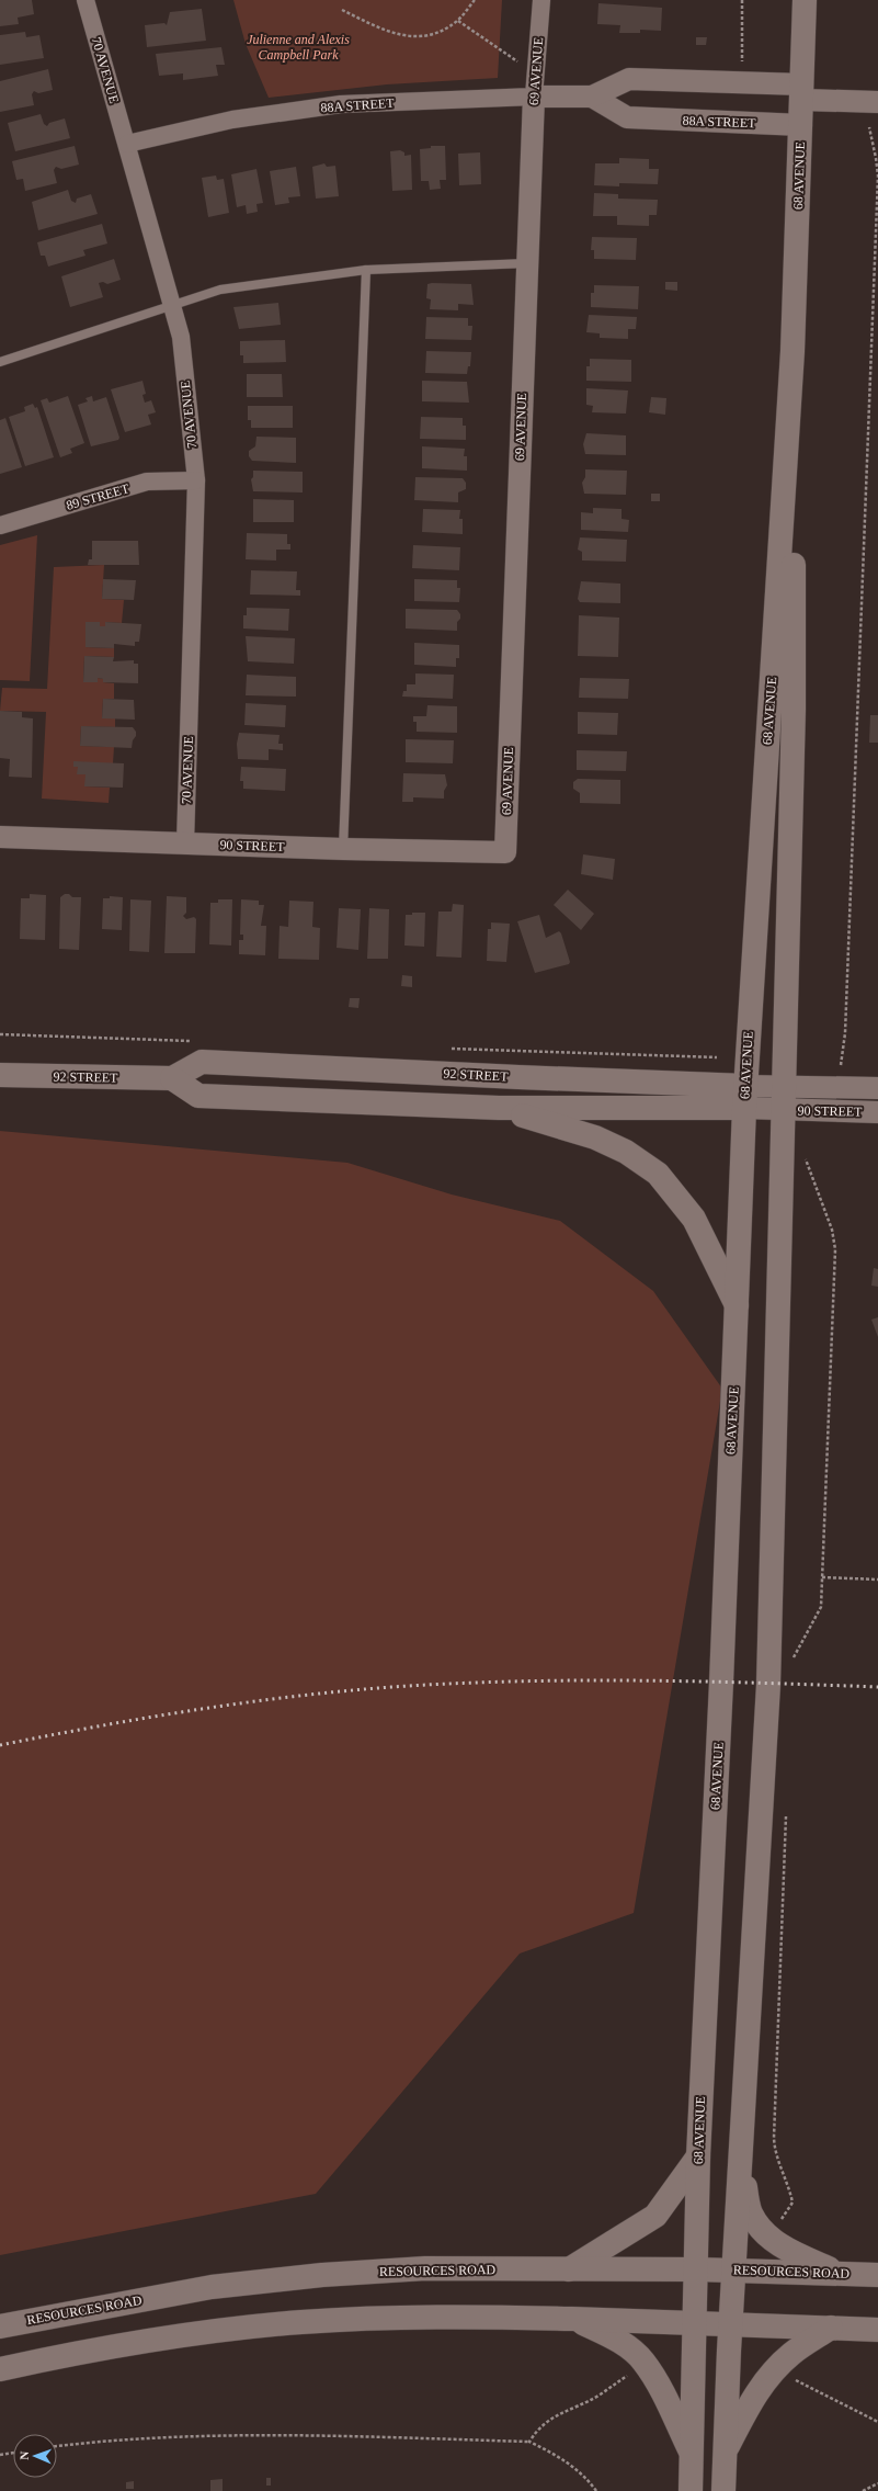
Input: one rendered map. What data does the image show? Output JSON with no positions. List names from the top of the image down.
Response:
{
  "streets": {
    "main road": ["68 AVENUE", "92 STREET", "RESOURCES ROAD"],
    "street": [
      "70 AVENUE",
      "69 AVENUE",
      "88A STREET",
      "89 STREET",
      "90 STREET"
    ]
  },
  "crossings": [
    ["70 AVENUE", "88A STREET"],
    ["70 AVENUE", "89 STREET"],
    ["70 AVENUE", "90 STREET"],
    ["69 AVENUE", "88A STREET"],
    ["69 AVENUE", "90 STREET"],
    ["88A STREET", "68 AVENUE"],
    ["68 AVENUE", "90 STREET"],
    ["68 AVENUE", "92 STREET"],
    ["68 AVENUE", "RESOURCES ROAD"],
    ["90 STREET", "92 STREET"]
  ],
  "parks": ["Julienne and Alexis Campbell Park"],
  "north": "left"
}
